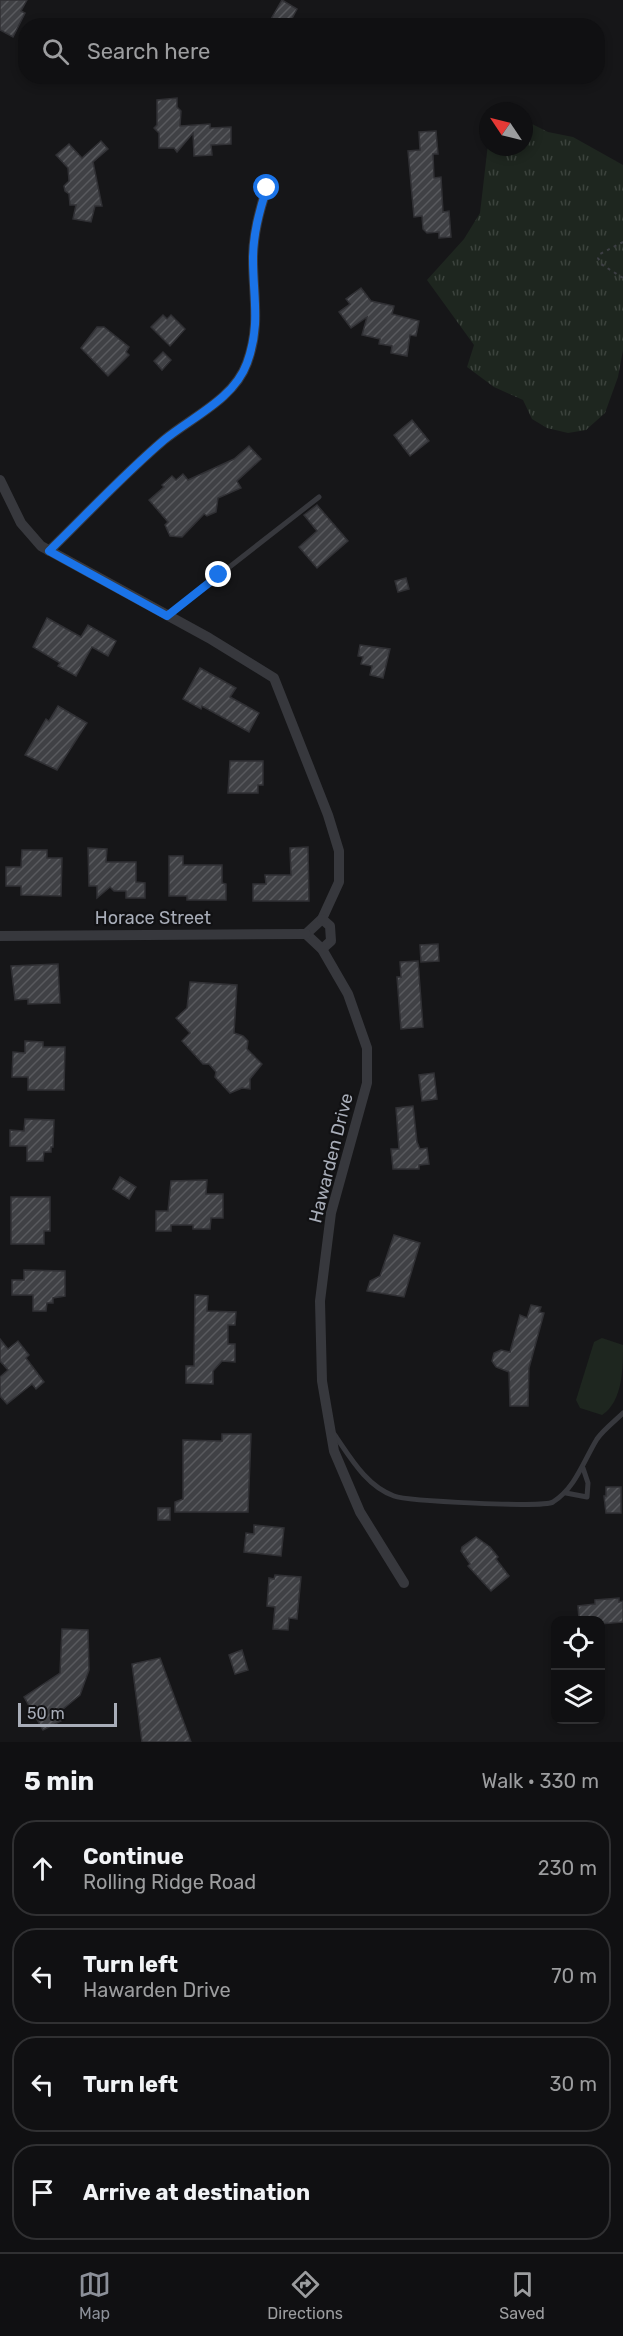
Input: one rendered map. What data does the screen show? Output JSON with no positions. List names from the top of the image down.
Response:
{
  "streets": {
    "street": ["Horace Street", "Hawarden Drive"]
  },
  "crossings": [
    ["Horace Street", "Hawarden Drive"]
  ],
  "scale_bar": "50 m",
  "north": "top left",
  "page": {
    "search": "Search here",
    "scale": "50 m",
    "heading": ["5 min", "Walk · 330 m"],
    "list": [
      ["Continue", "Rolling Ridge Road", "230 m"],
      ["Turn left", "Hawarden Drive", "70 m"],
      ["Turn left", "30 m"],
      "Arrive at destination"
    ],
    "nav": ["Map", "Directions", "Saved"]
  }
}
